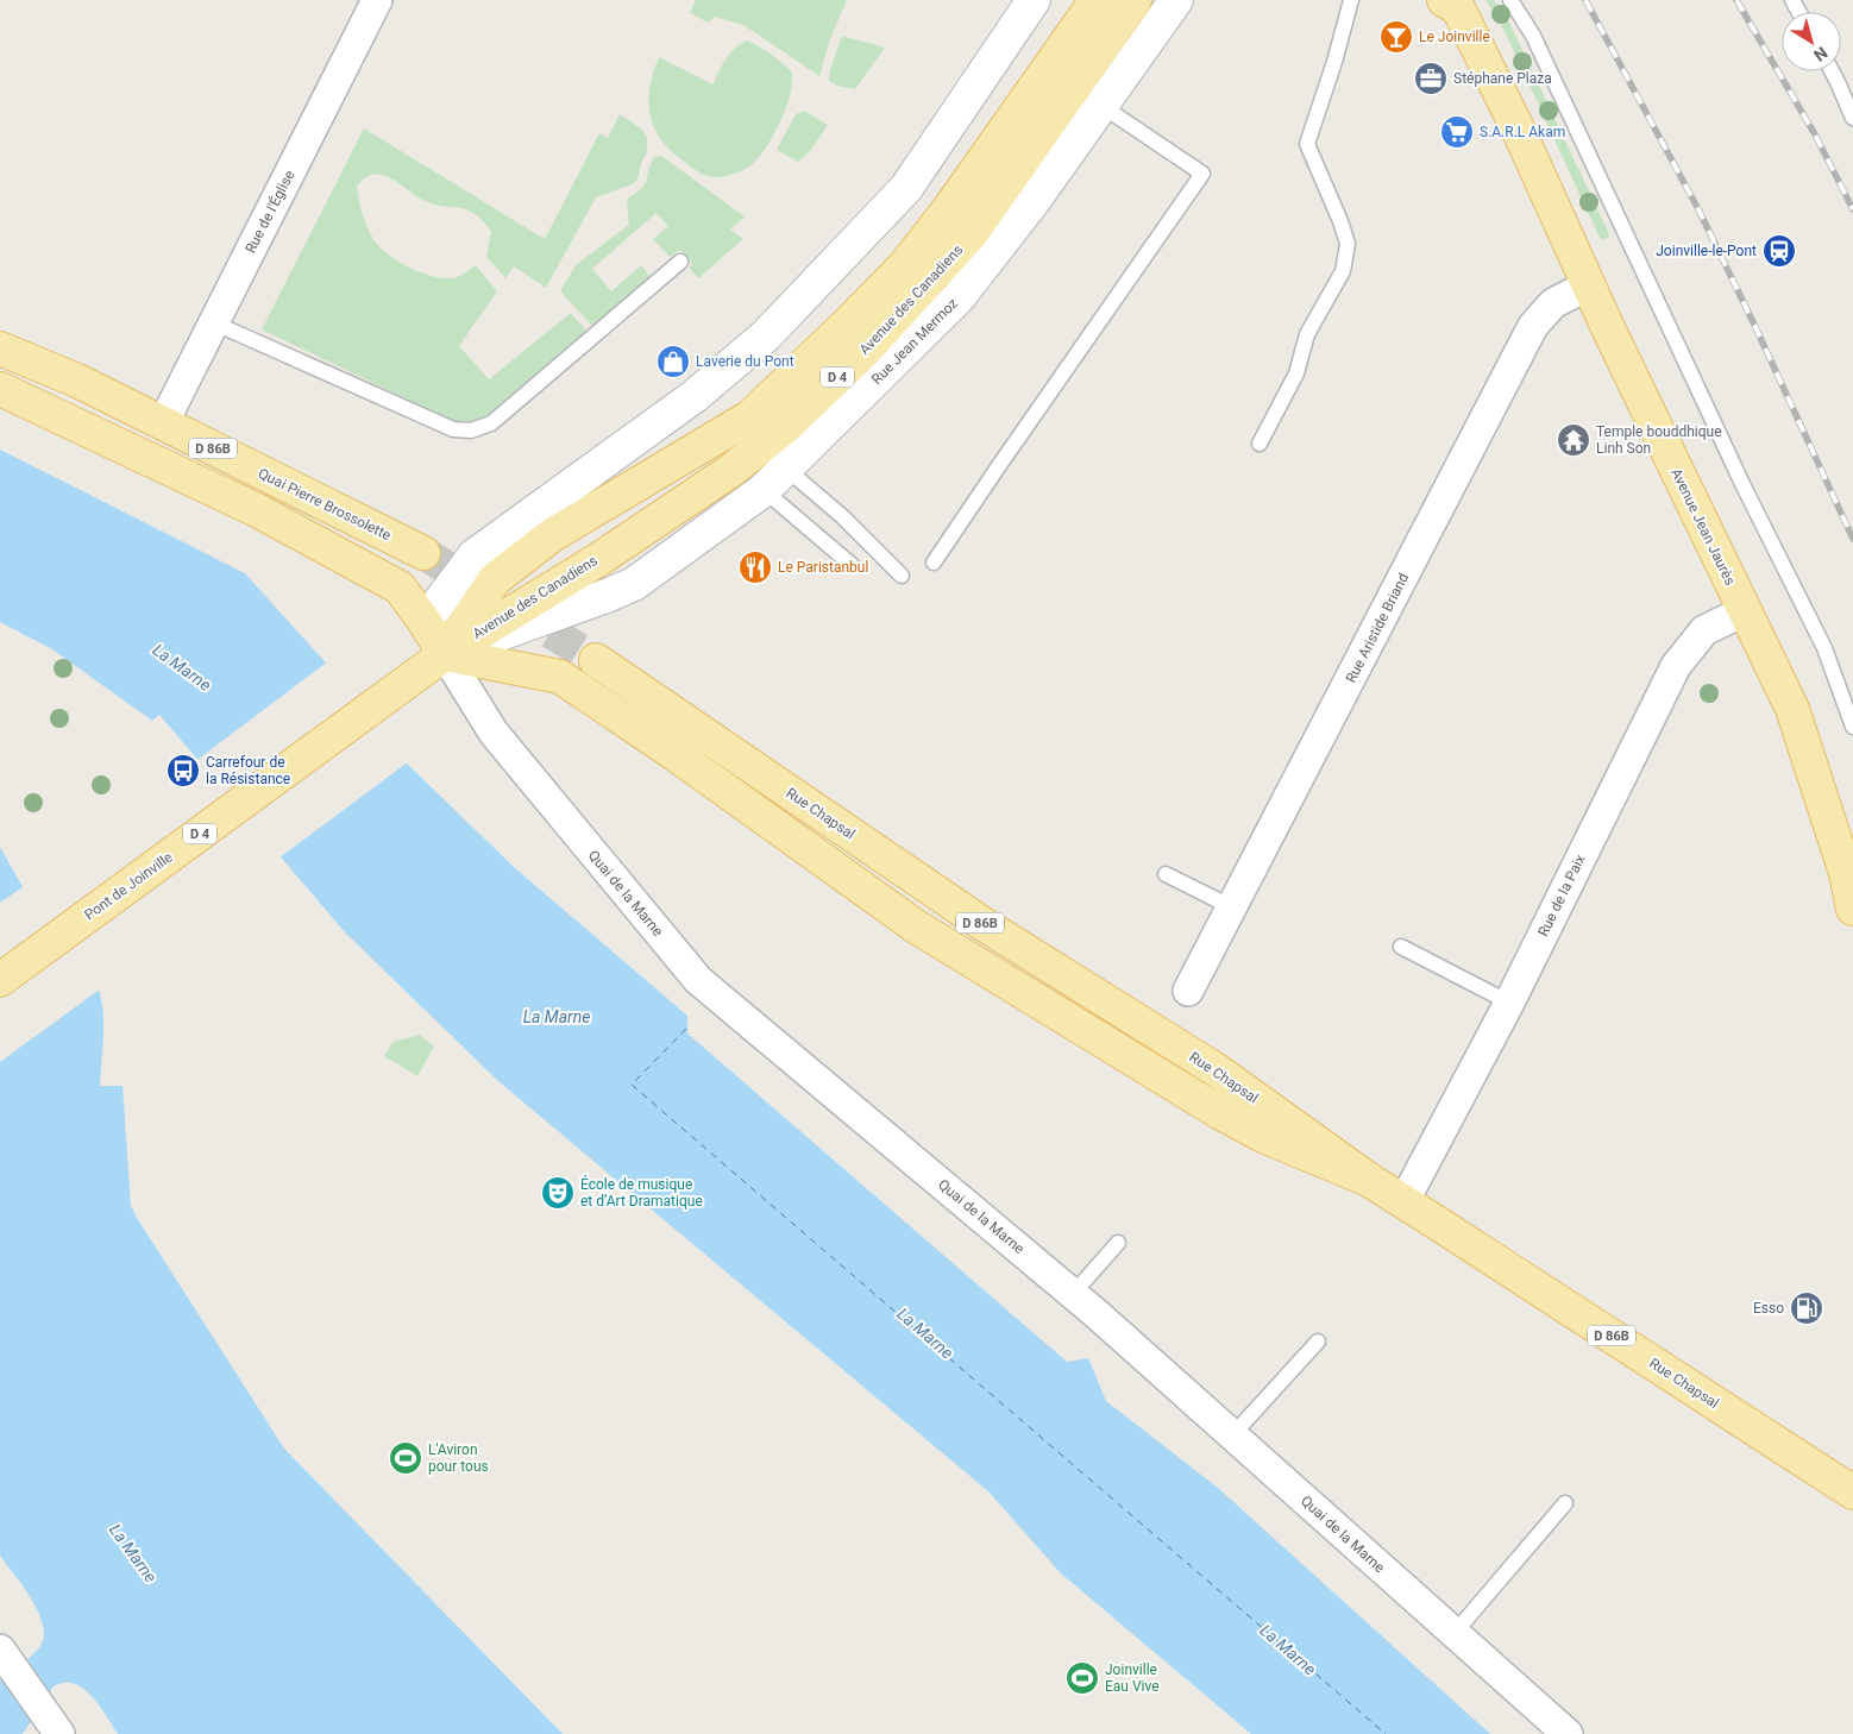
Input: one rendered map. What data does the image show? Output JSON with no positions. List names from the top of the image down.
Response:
{
  "streets": {
    "main road": [
      "Avenue des Canadiens",
      "D 4",
      "D 86B",
      "Quai Pierre Brossolette",
      "Avenue Jean Jaurès",
      "Rue Chapsal",
      "Pont de Joinville"
    ],
    "street": [
      "Rue de l'Église",
      "Rue Jean Mermoz",
      "Rue Aristide Briand",
      "Quai de la Marne",
      "Rue de la Paix"
    ]
  },
  "crossings": [
    ["Rue de l'Église", "Quai Pierre Brossolette"],
    ["Avenue des Canadiens", "Rue Jean Mermoz"],
    ["Avenue des Canadiens", "Pont de Joinville"],
    ["Avenue des Canadiens", "Quai de la Marne"],
    ["Rue Jean Mermoz", "Pont de Joinville"],
    ["Rue Jean Mermoz", "Quai de la Marne"],
    ["Avenue Jean Jaurès", "Rue Aristide Briand"],
    ["Avenue Jean Jaurès", "Rue de la Paix"],
    ["Rue Chapsal", "Rue de la Paix"],
    ["Pont de Joinville", "Quai de la Marne"]
  ],
  "water": ["La Marne"],
  "places": {
    "bar": ["Le Joinville"],
    "office": ["Stéphane Plaza"],
    "supermarket": ["S.A.R.L Akam"],
    "station": ["Joinville-le-Pont"],
    "shop": ["Laverie du Pont"],
    "temple": ["Temple bouddhique Linh Son"],
    "restaurant": ["Le Paristanbul"],
    "bus stop": ["Carrefour de la Résistance"],
    "theatre": ["École de musique et d’Art Dramatique"],
    "fuel station": ["Esso"],
    "sports": ["L'Aviron pour tous", "Joinville Eau Vive"]
  },
  "north": "bottom right"
}
